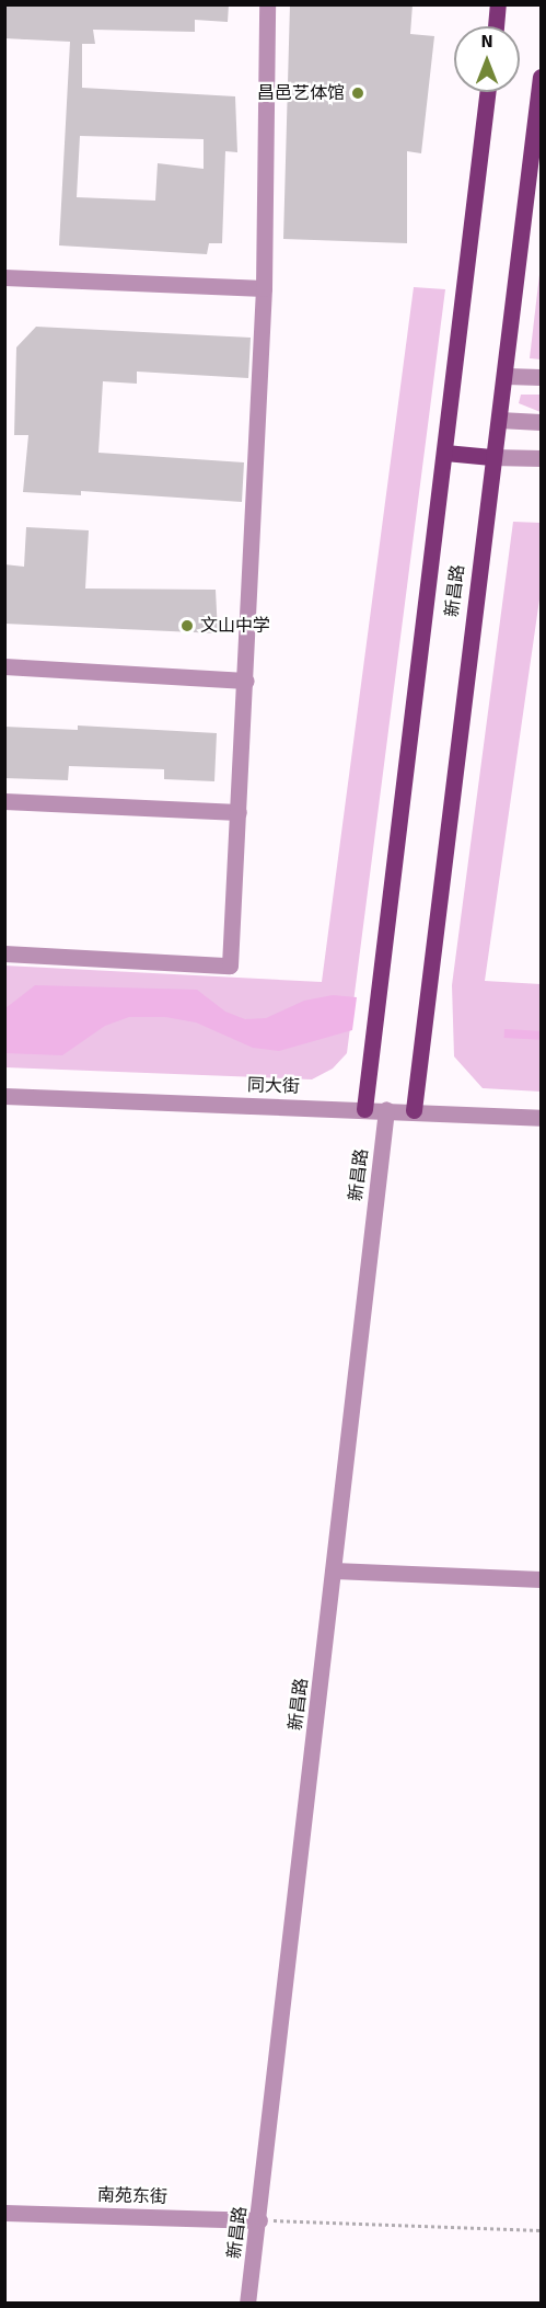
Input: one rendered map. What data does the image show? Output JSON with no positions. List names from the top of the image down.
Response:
{
  "streets": {
    "main road": ["新昌路"],
    "street": ["同大街", "南苑东街"]
  },
  "crossings": [
    ["新昌路", "同大街"],
    ["新昌路", "南苑东街"]
  ],
  "places": ["昌邑艺体馆", "文山中学"],
  "north": "top"
}
